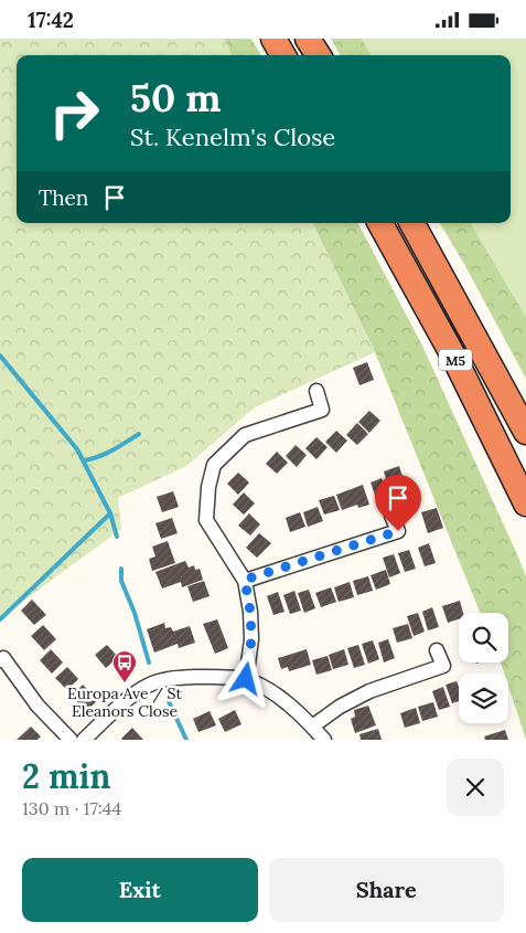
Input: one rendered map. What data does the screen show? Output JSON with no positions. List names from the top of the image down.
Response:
{
  "streets": {
    "highway": ["M5"]
  },
  "places": {
    "bus stop": ["Europa Ave / St Eleanors Close"]
  },
  "page": {
    "status": "17:42",
    "turn": ["50 m", "St. Kenelm's Close"],
    "then": "Then",
    "heading": ["2 min", "130 m · 17:44"],
    "buttons": ["Exit", "Share"]
  }
}
